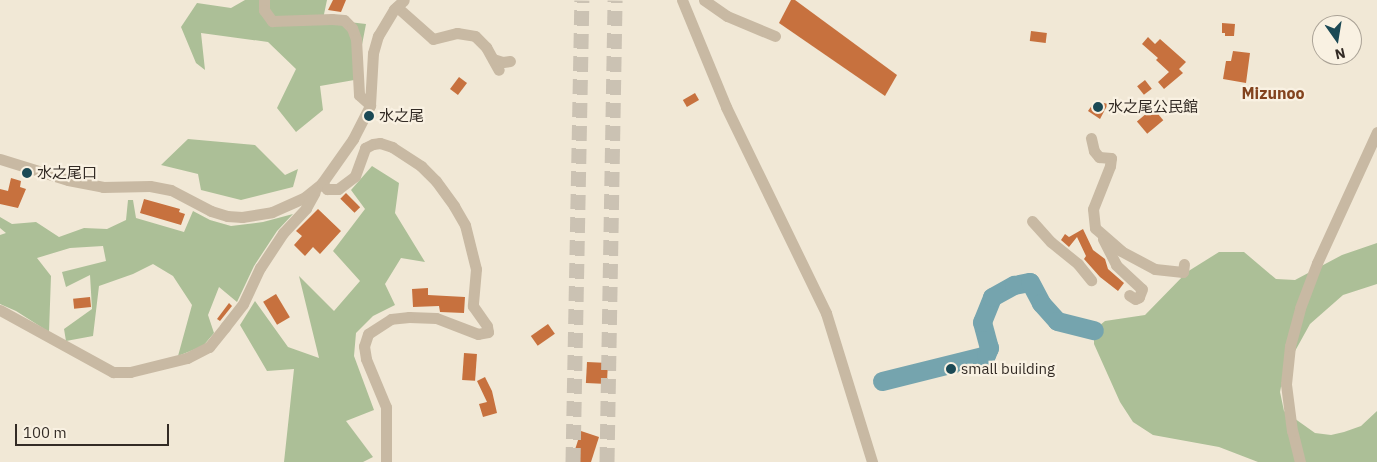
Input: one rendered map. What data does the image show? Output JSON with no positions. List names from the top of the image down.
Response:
{
  "districts": ["Mizunoo"],
  "places": [
    "水之尾公民館",
    "水之尾",
    "水之尾口",
    "small building"
  ],
  "scale_bar": "100 m",
  "north": "bottom"
}
